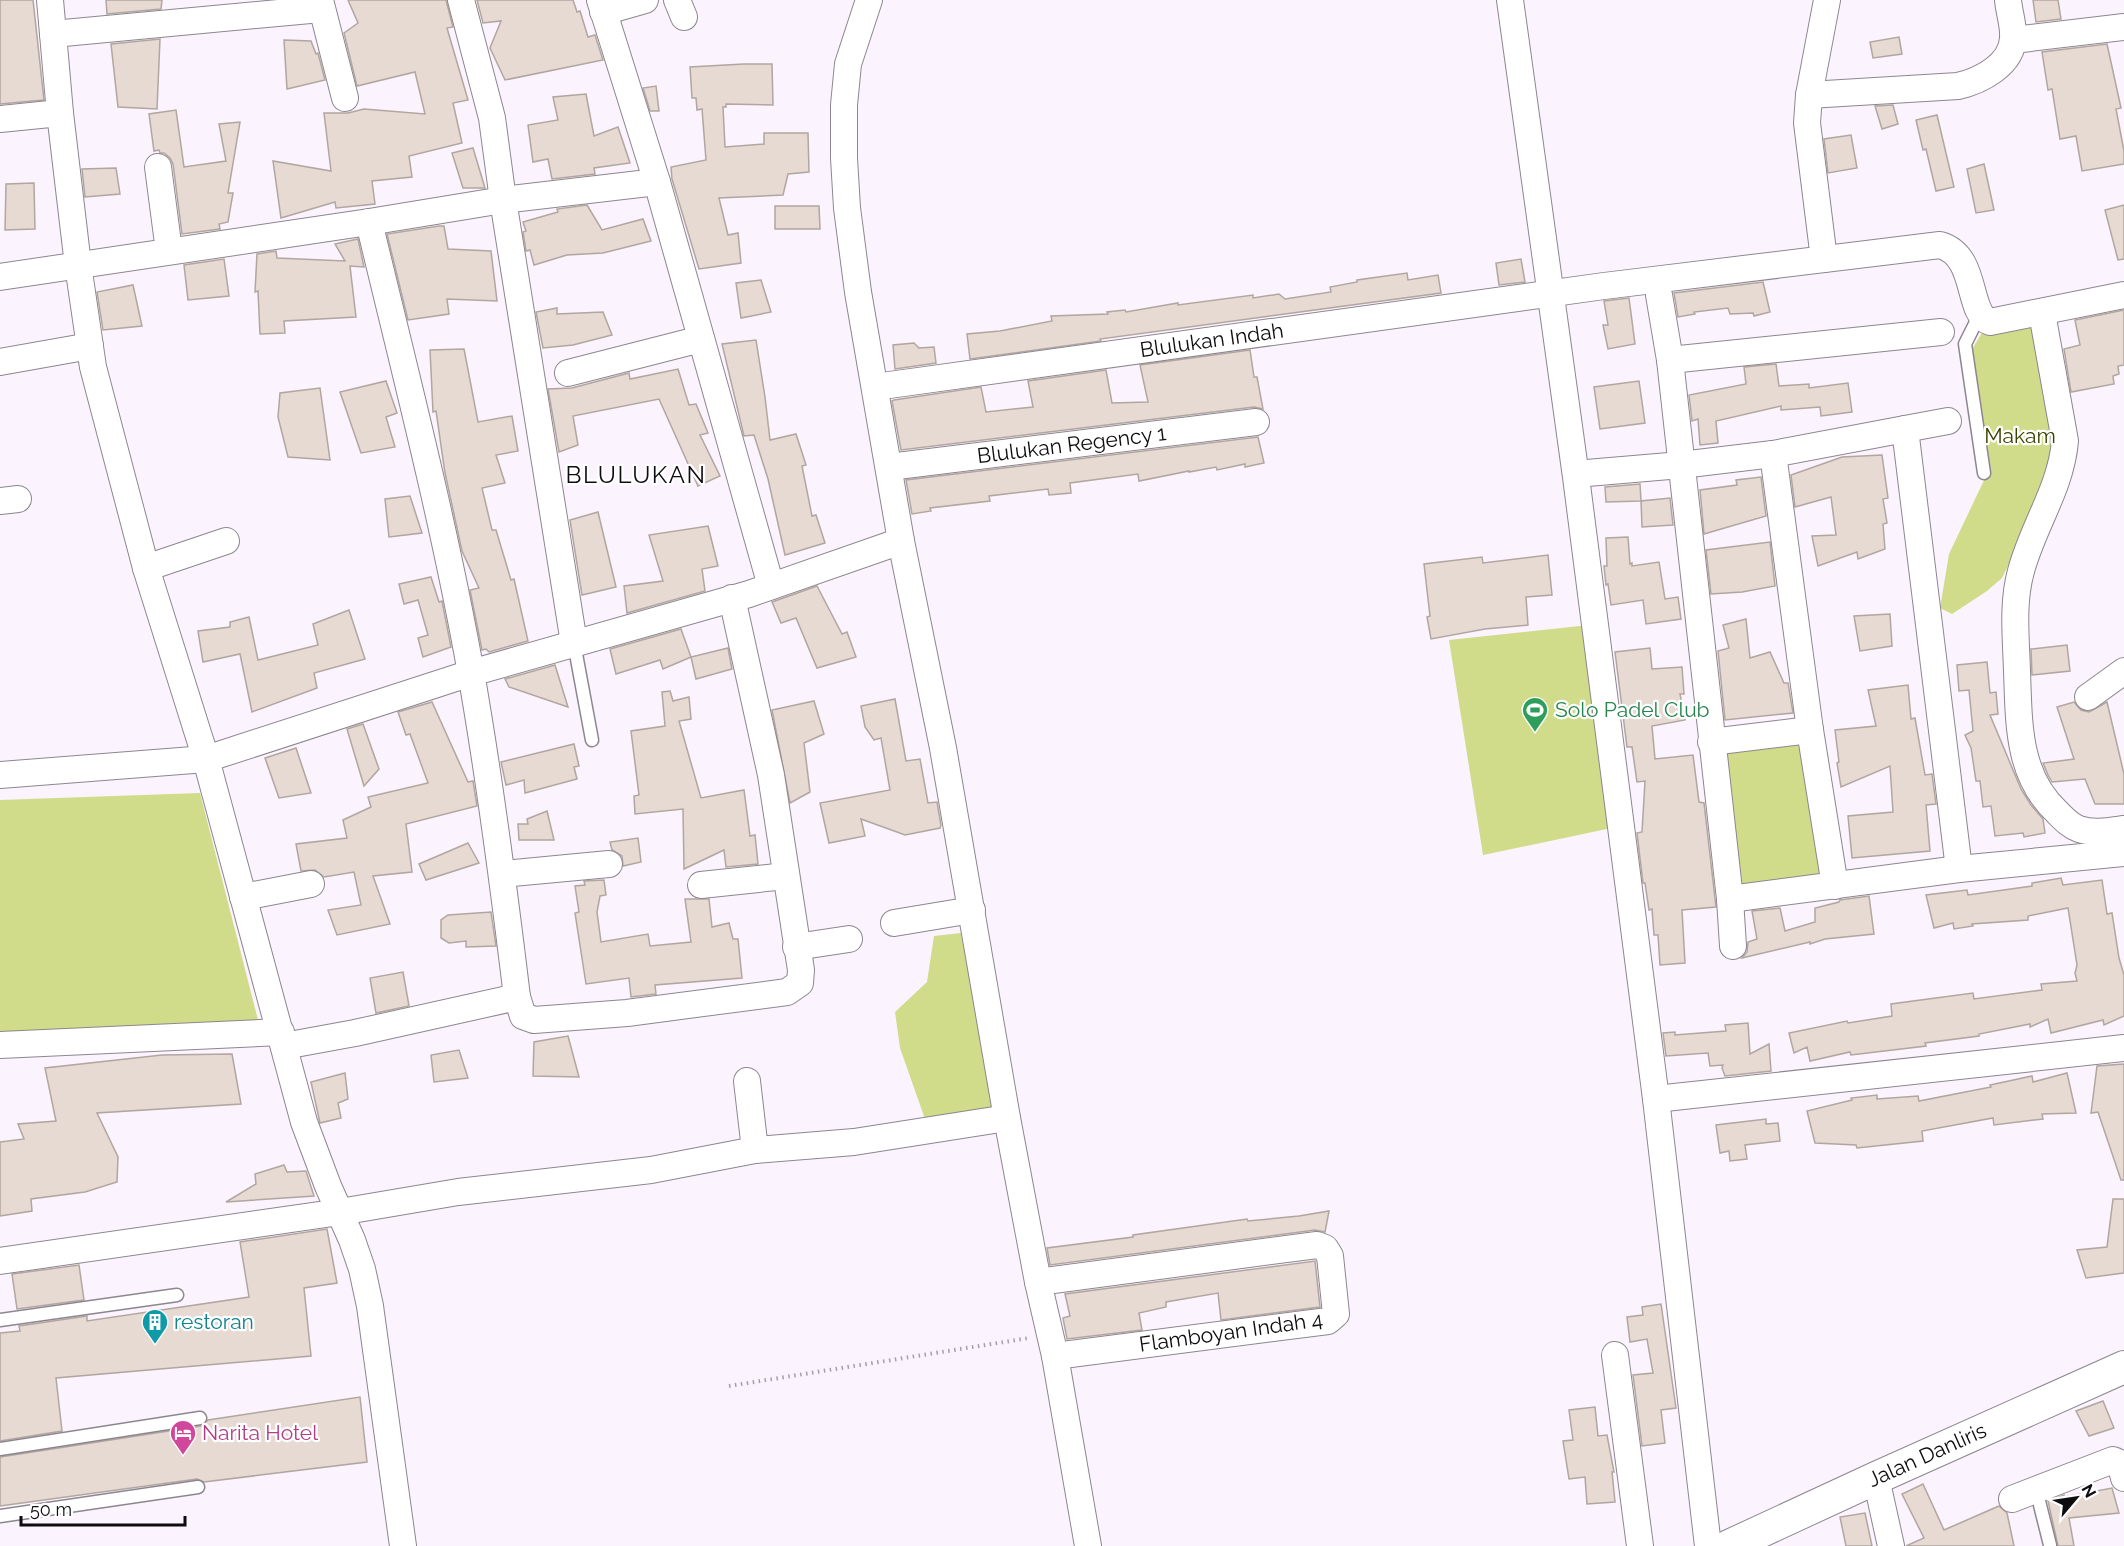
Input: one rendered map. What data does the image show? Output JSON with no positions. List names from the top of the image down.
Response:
{
  "streets": {
    "street": [
      "Blulukan Indah",
      "Blulukan Regency 1",
      "Flamboyan Indah 4",
      "Jalan Danliris"
    ]
  },
  "districts": ["BLULUKAN"],
  "parks": ["Makam"],
  "places": {
    "sports": ["Solo Padel Club"],
    "building": ["restoran"],
    "hotel": ["Narita Hotel"]
  },
  "scale_bar": "50 m",
  "north": "top right"
}
